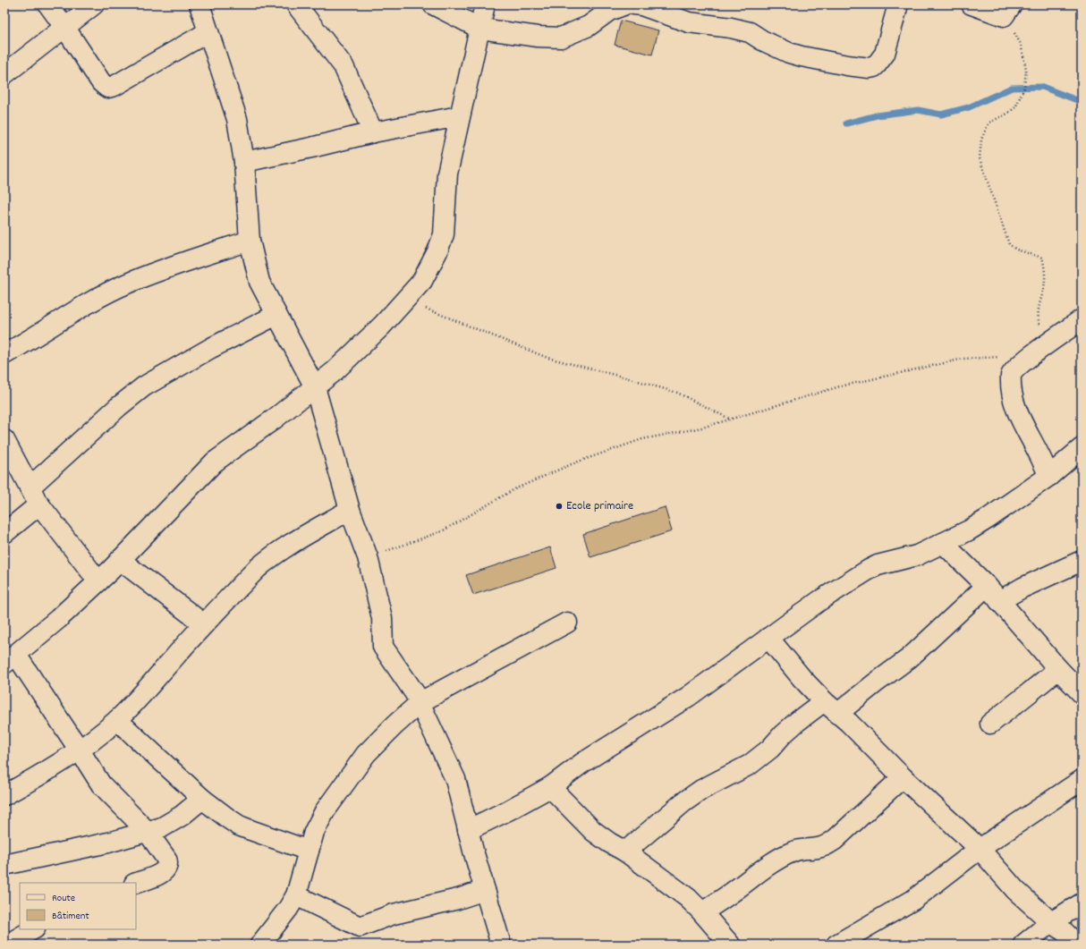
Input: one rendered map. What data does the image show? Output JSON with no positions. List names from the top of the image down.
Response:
{
  "places": ["Ecole primaire"],
  "legend": ["Route", "Bâtiment"]
}
